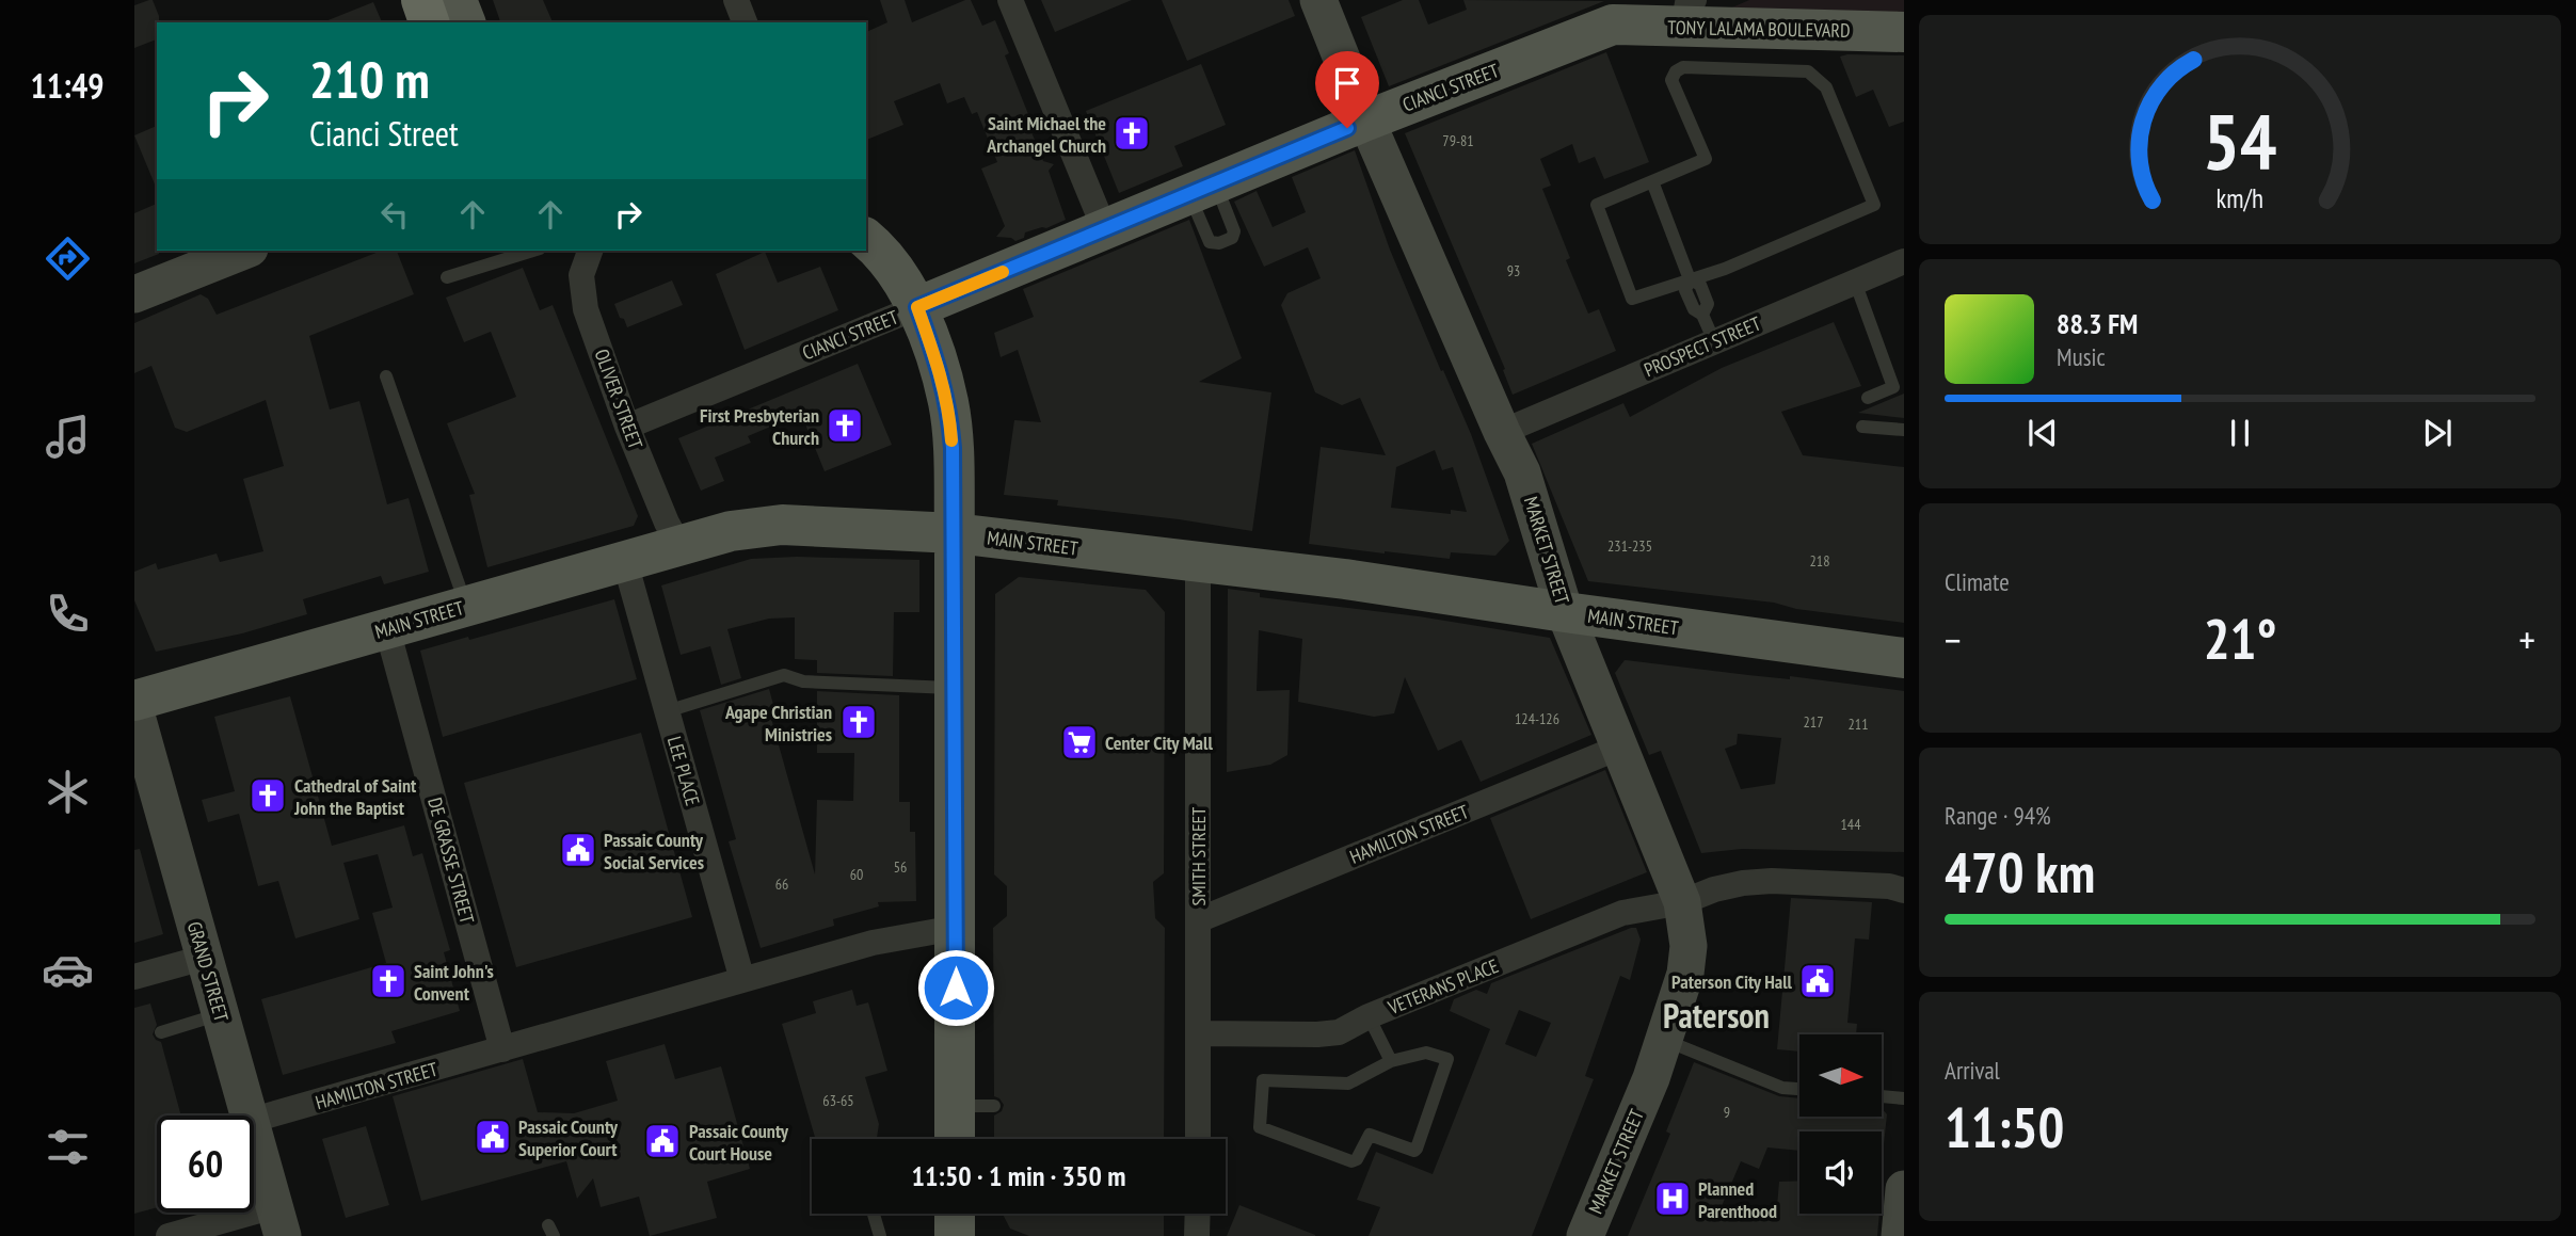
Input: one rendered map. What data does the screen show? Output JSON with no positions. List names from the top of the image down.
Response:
{
  "streets": {
    "main road": [
      "TONY LALAMA BOULEVARD",
      "CIANCI STREET",
      "MAIN STREET",
      "MARKET STREET",
      "GRAND STREET"
    ],
    "street": [
      "PROSPECT STREET",
      "OLIVER STREET",
      "LEE PLACE",
      "HAMILTON STREET",
      "SMITH STREET",
      "DE GRASSE STREET",
      "VETERANS PLACE"
    ]
  },
  "crossings": [
    ["TONY LALAMA BOULEVARD", "CIANCI STREET"],
    ["CIANCI STREET", "OLIVER STREET"],
    ["CIANCI STREET", "MARKET STREET"],
    ["PROSPECT STREET", "MARKET STREET"],
    ["OLIVER STREET", "MAIN STREET"],
    ["MAIN STREET", "MARKET STREET"],
    ["MAIN STREET", "LEE PLACE"],
    ["MAIN STREET", "SMITH STREET"],
    ["MAIN STREET", "DE GRASSE STREET"],
    ["MARKET STREET", "HAMILTON STREET"],
    ["MARKET STREET", "VETERANS PLACE"],
    ["LEE PLACE", "HAMILTON STREET"],
    ["HAMILTON STREET", "SMITH STREET"],
    ["HAMILTON STREET", "DE GRASSE STREET"],
    ["SMITH STREET", "VETERANS PLACE"]
  ],
  "districts": ["Paterson"],
  "places": {
    "church": [
      "Saint Michael the Archangel Church",
      "First Presbyterian Church",
      "Agape Christian Ministries",
      "Cathedral of Saint John the Baptist",
      "Saint John's Convent"
    ],
    "supermarket": ["Center City Mall"],
    "public building": [
      "Passaic County Social Services",
      "Paterson City Hall",
      "Passaic County Superior Court",
      "Passaic County Court House"
    ],
    "hospital": ["Planned Parenthood"]
  },
  "house_numbers": [
    "79-81",
    "93",
    "231-235",
    "218",
    "124-126",
    "217",
    "211",
    "144",
    "56",
    "60",
    "66",
    "63-65",
    "9"
  ],
  "north": "right",
  "page": {
    "tabs": "11:49",
    "turn": ["210 m", "Cianci Street"],
    "song": ["88.3 FM", "Music"],
    "tile": [
      "Climate",
      ["Range · 94%", "470 km"],
      ["Arrival", "11:50"]
    ],
    "heat": ["−", "21°", "+"],
    "limit": "60",
    "trip": "11:50 · 1 min · 350 m",
    "gauge": ["54", "km/h"]
  }
}
